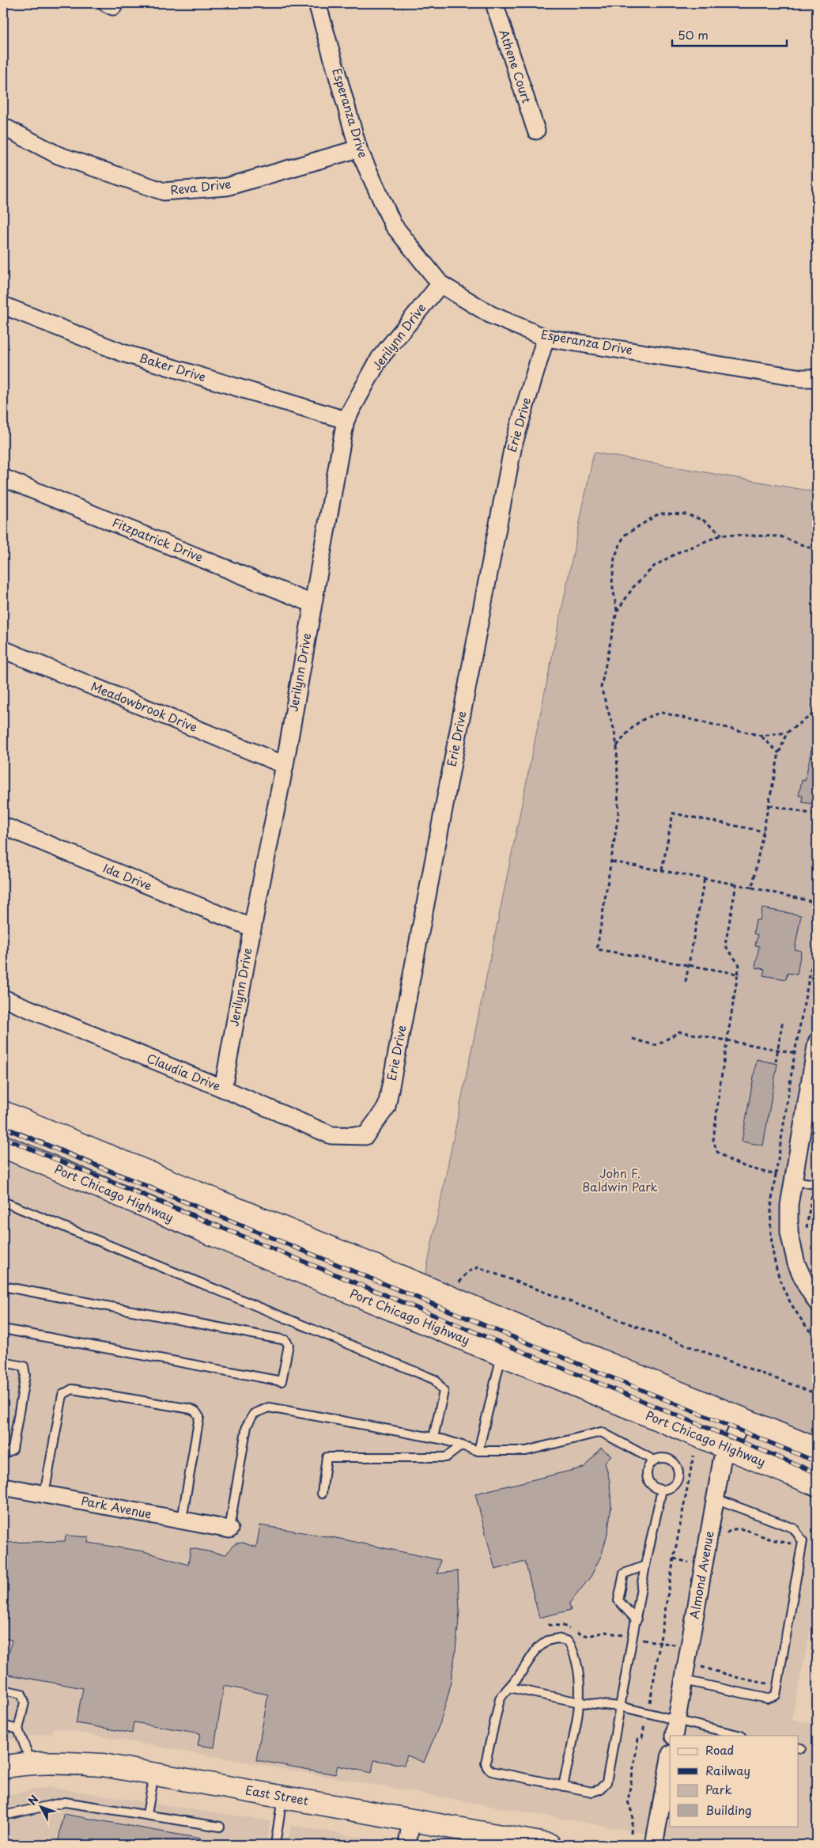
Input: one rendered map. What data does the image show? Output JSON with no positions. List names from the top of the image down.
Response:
{
  "streets": {
    "main road": ["Port Chicago Highway", "East Street"],
    "street": [
      "Athene Court",
      "Esperanza Drive",
      "Reva Drive",
      "Jerilynn Drive",
      "Baker Drive",
      "Erie Drive",
      "Fitzpatrick Drive",
      "Meadowbrook Drive",
      "Ida Drive",
      "Claudia Drive",
      "Park Avenue",
      "Almond Avenue"
    ]
  },
  "crossings": [
    ["Esperanza Drive", "Reva Drive"],
    ["Esperanza Drive", "Jerilynn Drive"],
    ["Esperanza Drive", "Erie Drive"],
    ["Jerilynn Drive", "Baker Drive"],
    ["Jerilynn Drive", "Fitzpatrick Drive"],
    ["Jerilynn Drive", "Meadowbrook Drive"],
    ["Jerilynn Drive", "Ida Drive"],
    ["Jerilynn Drive", "Claudia Drive"],
    ["Erie Drive", "Claudia Drive"],
    ["Port Chicago Highway", "Almond Avenue"]
  ],
  "parks": ["John F. Baldwin Park"],
  "legend": [
    "Road",
    "Railway",
    "Park",
    "Building"
  ],
  "scale_bar": "50 m",
  "north": "top left"
}
